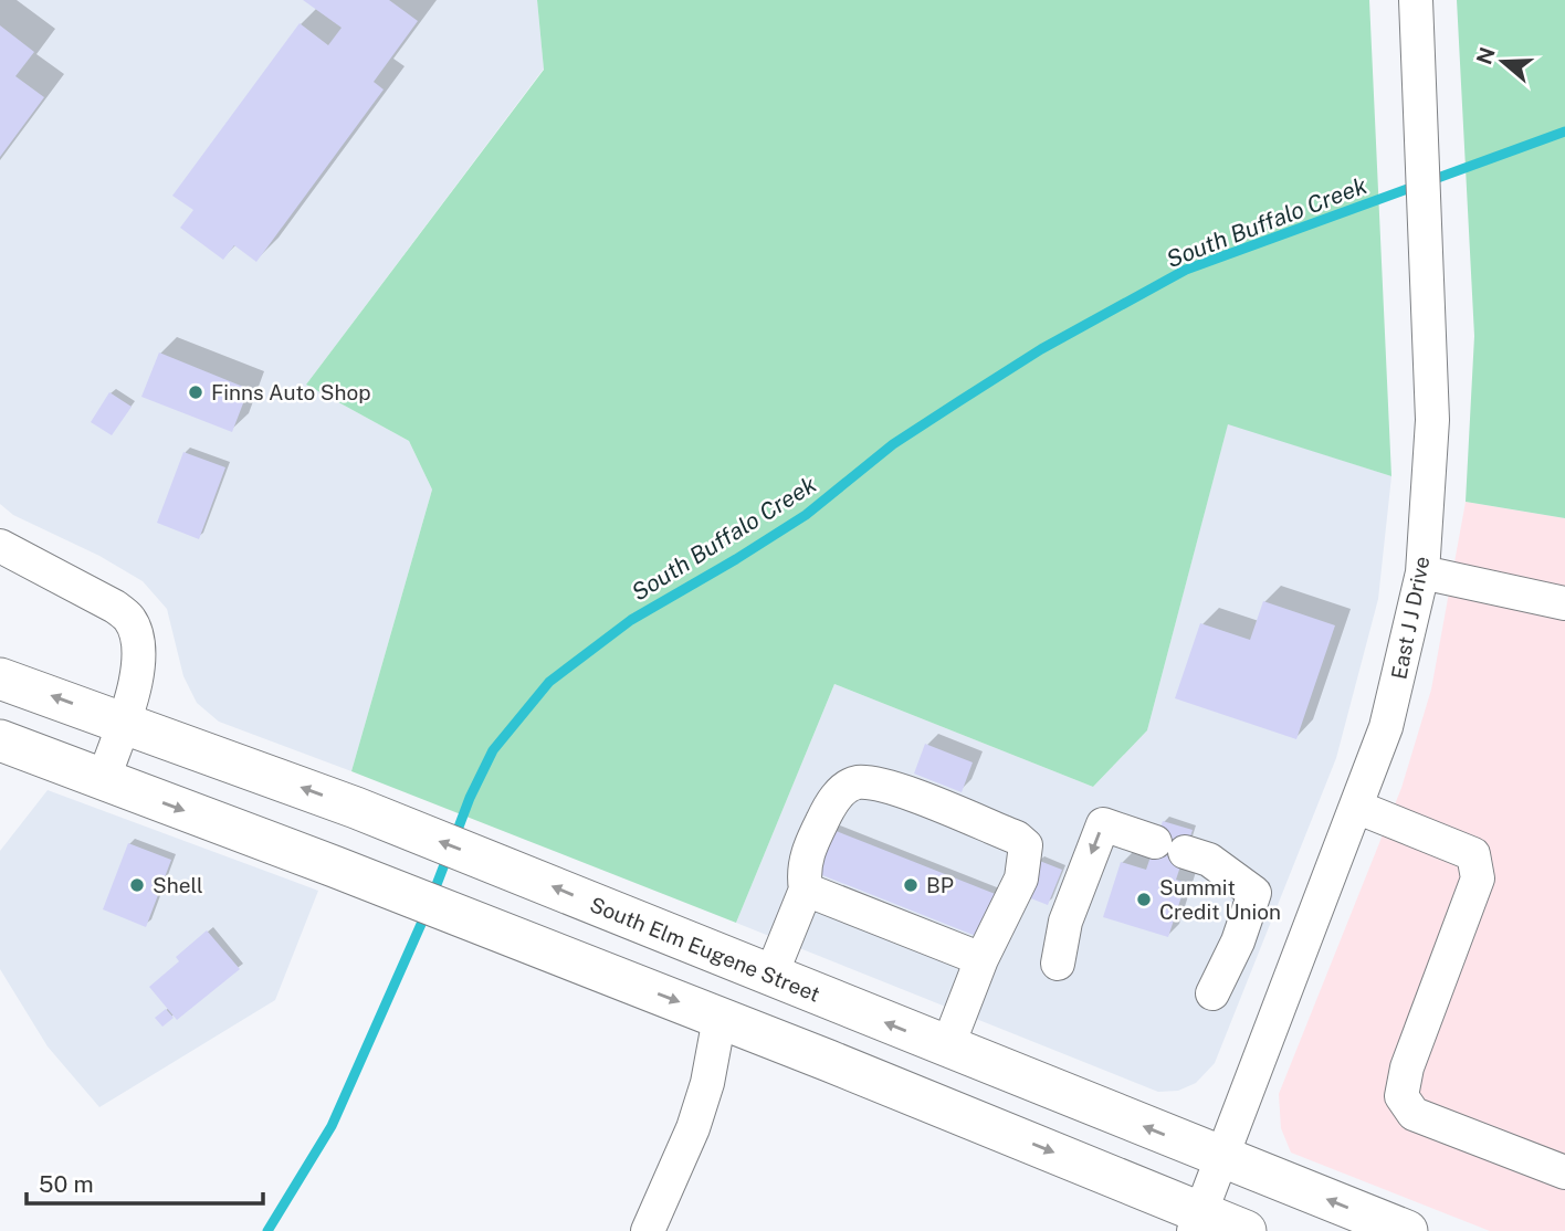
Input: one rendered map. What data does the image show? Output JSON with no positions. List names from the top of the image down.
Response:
{
  "streets": {
    "main road": ["South Elm Eugene Street"],
    "street": ["East J J Drive"]
  },
  "crossings": [
    ["East J J Drive", "South Elm Eugene Street"]
  ],
  "water": ["South Buffalo Creek"],
  "places": [
    "Finns Auto Shop",
    "Shell",
    "BP",
    "Summit Credit Union"
  ],
  "scale_bar": "50 m",
  "north": "left"
}
